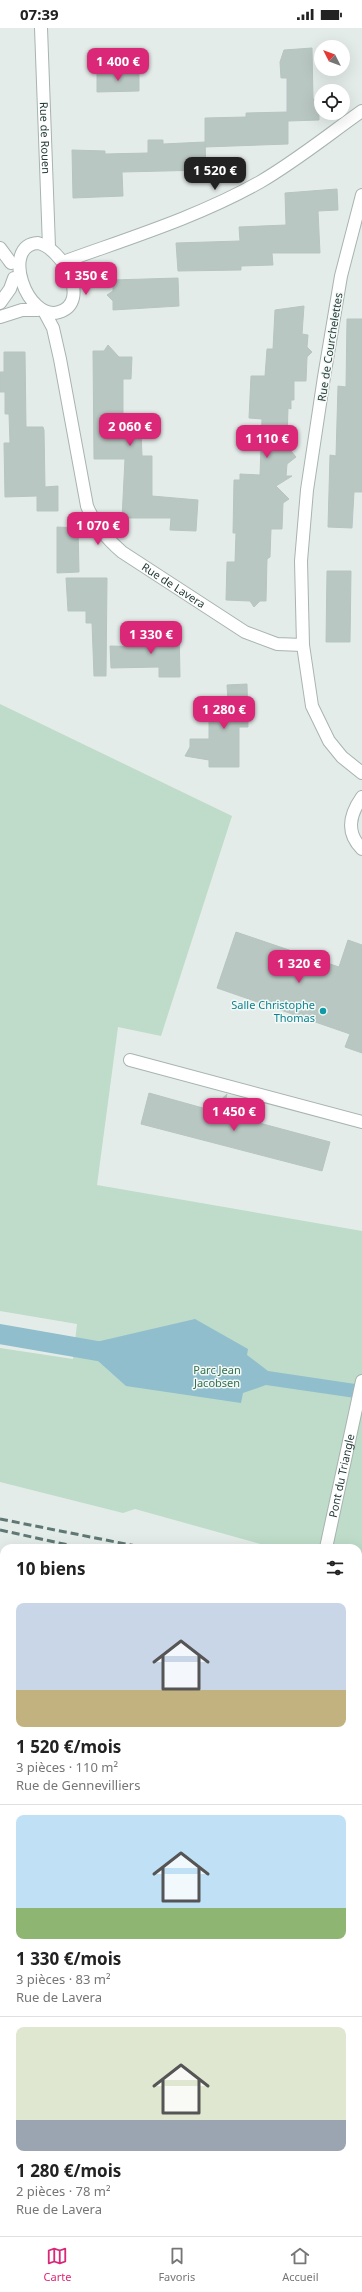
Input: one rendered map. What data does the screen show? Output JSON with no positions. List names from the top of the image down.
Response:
{
  "streets": {
    "street": [
      "Rue de Rouen",
      "Rue de Courchelettes",
      "Rue de Lavera",
      "Pont du Triangle"
    ]
  },
  "crossings": [
    ["Rue de Rouen", "Rue de Lavera"],
    ["Rue de Courchelettes", "Rue de Lavera"]
  ],
  "parks": ["Parc Jean Jacobsen"],
  "places": ["Salle Christophe Thomas"],
  "north": "top left",
  "page": {
    "status": "07:39",
    "price": [
      "1 400 €",
      "1 520 €",
      "1 350 €",
      "2 060 €",
      "1 110 €",
      "1 070 €",
      "1 330 €",
      "1 280 €",
      "1 320 €",
      "1 450 €"
    ],
    "heading": "10 biens",
    "list": [
      {
        "name": "1 520 €/mois",
        "note": "3 pièces · 110 m² · Rue de Gennevilliers"
      },
      {
        "name": "1 330 €/mois",
        "note": "3 pièces · 83 m² · Rue de Lavera"
      },
      {
        "name": "1 280 €/mois",
        "note": "2 pièces · 78 m² · Rue de Lavera"
      }
    ],
    "tabs": ["Carte", "Favoris", "Accueil"]
  }
}
